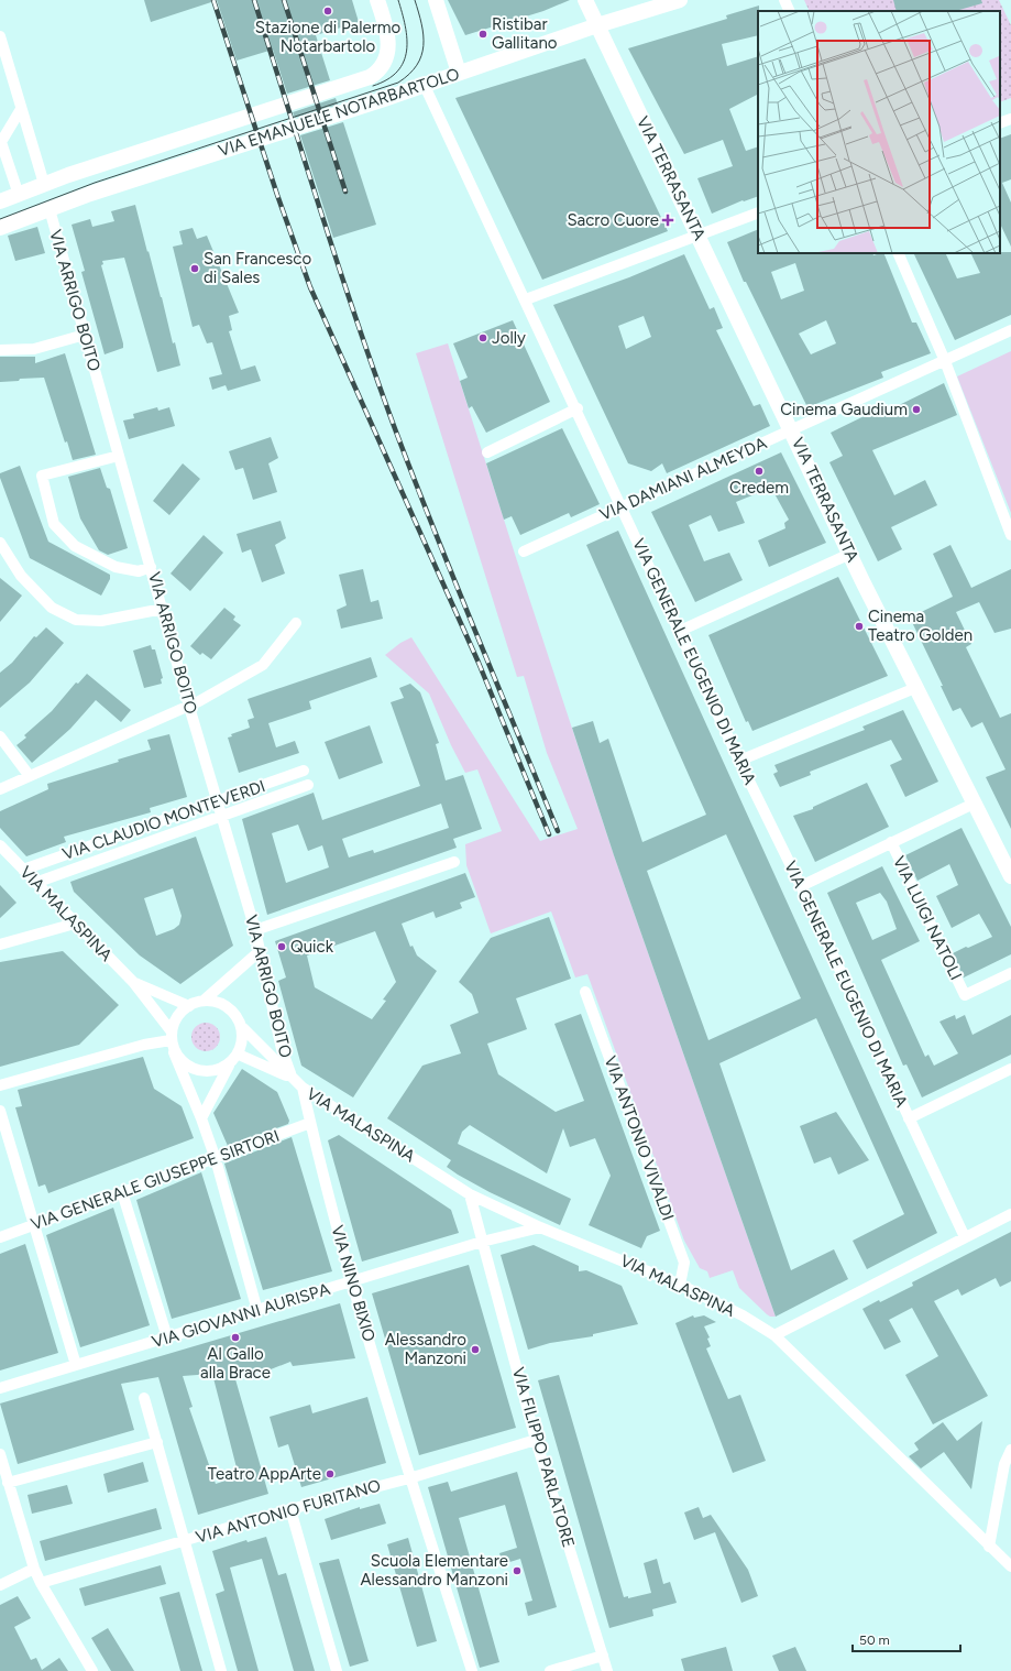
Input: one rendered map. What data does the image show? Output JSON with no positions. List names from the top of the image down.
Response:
{
  "streets": {
    "street": [
      "VIA EMANUELE NOTARBARTOLO",
      "VIA TERRASANTA",
      "VIA ARRIGO BOITO",
      "VIA DAMIANI ALMEYDA",
      "VIA GENERALE EUGENIO DI MARIA",
      "VIA CLAUDIO MONTEVERDI",
      "VIA MALASPINA",
      "VIA LUIGI NATOLI",
      "VIA ANTONIO VIVALDI",
      "VIA GENERALE GIUSEPPE SIRTORI",
      "VIA NINO BIXIO",
      "VIA GIOVANNI AURISPA",
      "VIA FILIPPO PARLATORE",
      "VIA ANTONIO FURITANO"
    ]
  },
  "crossings": [
    ["VIA EMANUELE NOTARBARTOLO", "VIA TERRASANTA"],
    ["VIA EMANUELE NOTARBARTOLO", "VIA ARRIGO BOITO"],
    ["VIA EMANUELE NOTARBARTOLO", "VIA GENERALE EUGENIO DI MARIA"],
    ["VIA TERRASANTA", "VIA DAMIANI ALMEYDA"],
    ["VIA ARRIGO BOITO", "VIA CLAUDIO MONTEVERDI"],
    ["VIA ARRIGO BOITO", "VIA MALASPINA"],
    ["VIA DAMIANI ALMEYDA", "VIA GENERALE EUGENIO DI MARIA"],
    ["VIA CLAUDIO MONTEVERDI", "VIA MALASPINA"],
    ["VIA MALASPINA", "VIA ANTONIO VIVALDI"],
    ["VIA MALASPINA", "VIA NINO BIXIO"],
    ["VIA MALASPINA", "VIA GIOVANNI AURISPA"],
    ["VIA MALASPINA", "VIA FILIPPO PARLATORE"],
    ["VIA GENERALE GIUSEPPE SIRTORI", "VIA NINO BIXIO"],
    ["VIA NINO BIXIO", "VIA GIOVANNI AURISPA"],
    ["VIA NINO BIXIO", "VIA ANTONIO FURITANO"],
    ["VIA GIOVANNI AURISPA", "VIA FILIPPO PARLATORE"],
    ["VIA FILIPPO PARLATORE", "VIA ANTONIO FURITANO"]
  ],
  "places": {
    "other": [
      "Stazione di Palermo Notarbartolo",
      "Ristibar Gallitano",
      "San Francesco di Sales",
      "Jolly",
      "Cinema Gaudium",
      "Credem",
      "Cinema Teatro Golden",
      "Quick",
      "Al Gallo alla Brace",
      "Alessandro Manzoni",
      "Teatro AppArte",
      "Scuola Elementare Alessandro Manzoni"
    ],
    "health": ["Sacro Cuore"]
  },
  "scale_bar": "50 m"
}
